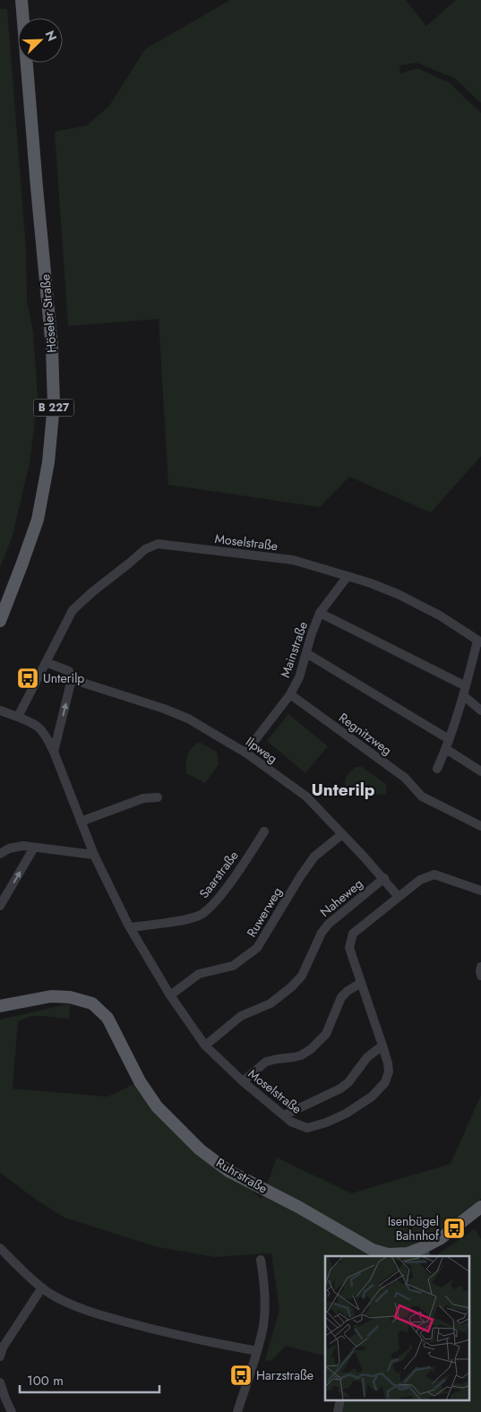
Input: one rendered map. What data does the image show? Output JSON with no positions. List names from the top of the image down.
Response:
{
  "streets": {
    "main road": ["Höseler Straße", "B 227", "Ruhrstraße"],
    "street": [
      "Moselstraße",
      "Mainstraße",
      "Regnitzweg",
      "Ilpweg",
      "Saarstraße",
      "Naheweg",
      "Ruwerweg"
    ]
  },
  "crossings": [
    ["Moselstraße", "Mainstraße"],
    ["Moselstraße", "Ilpweg"],
    ["Moselstraße", "Saarstraße"],
    ["Moselstraße", "Naheweg"],
    ["Moselstraße", "Ruwerweg"],
    ["Mainstraße", "Regnitzweg"],
    ["Mainstraße", "Ilpweg"],
    ["Ilpweg", "Naheweg"],
    ["Ilpweg", "Ruwerweg"]
  ],
  "districts": ["Unterilp"],
  "places": {
    "bus stop": ["Unterilp", "Isenbügel Bahnhof", "Harzstraße"]
  },
  "scale_bar": "100 m",
  "north": "top right"
}
